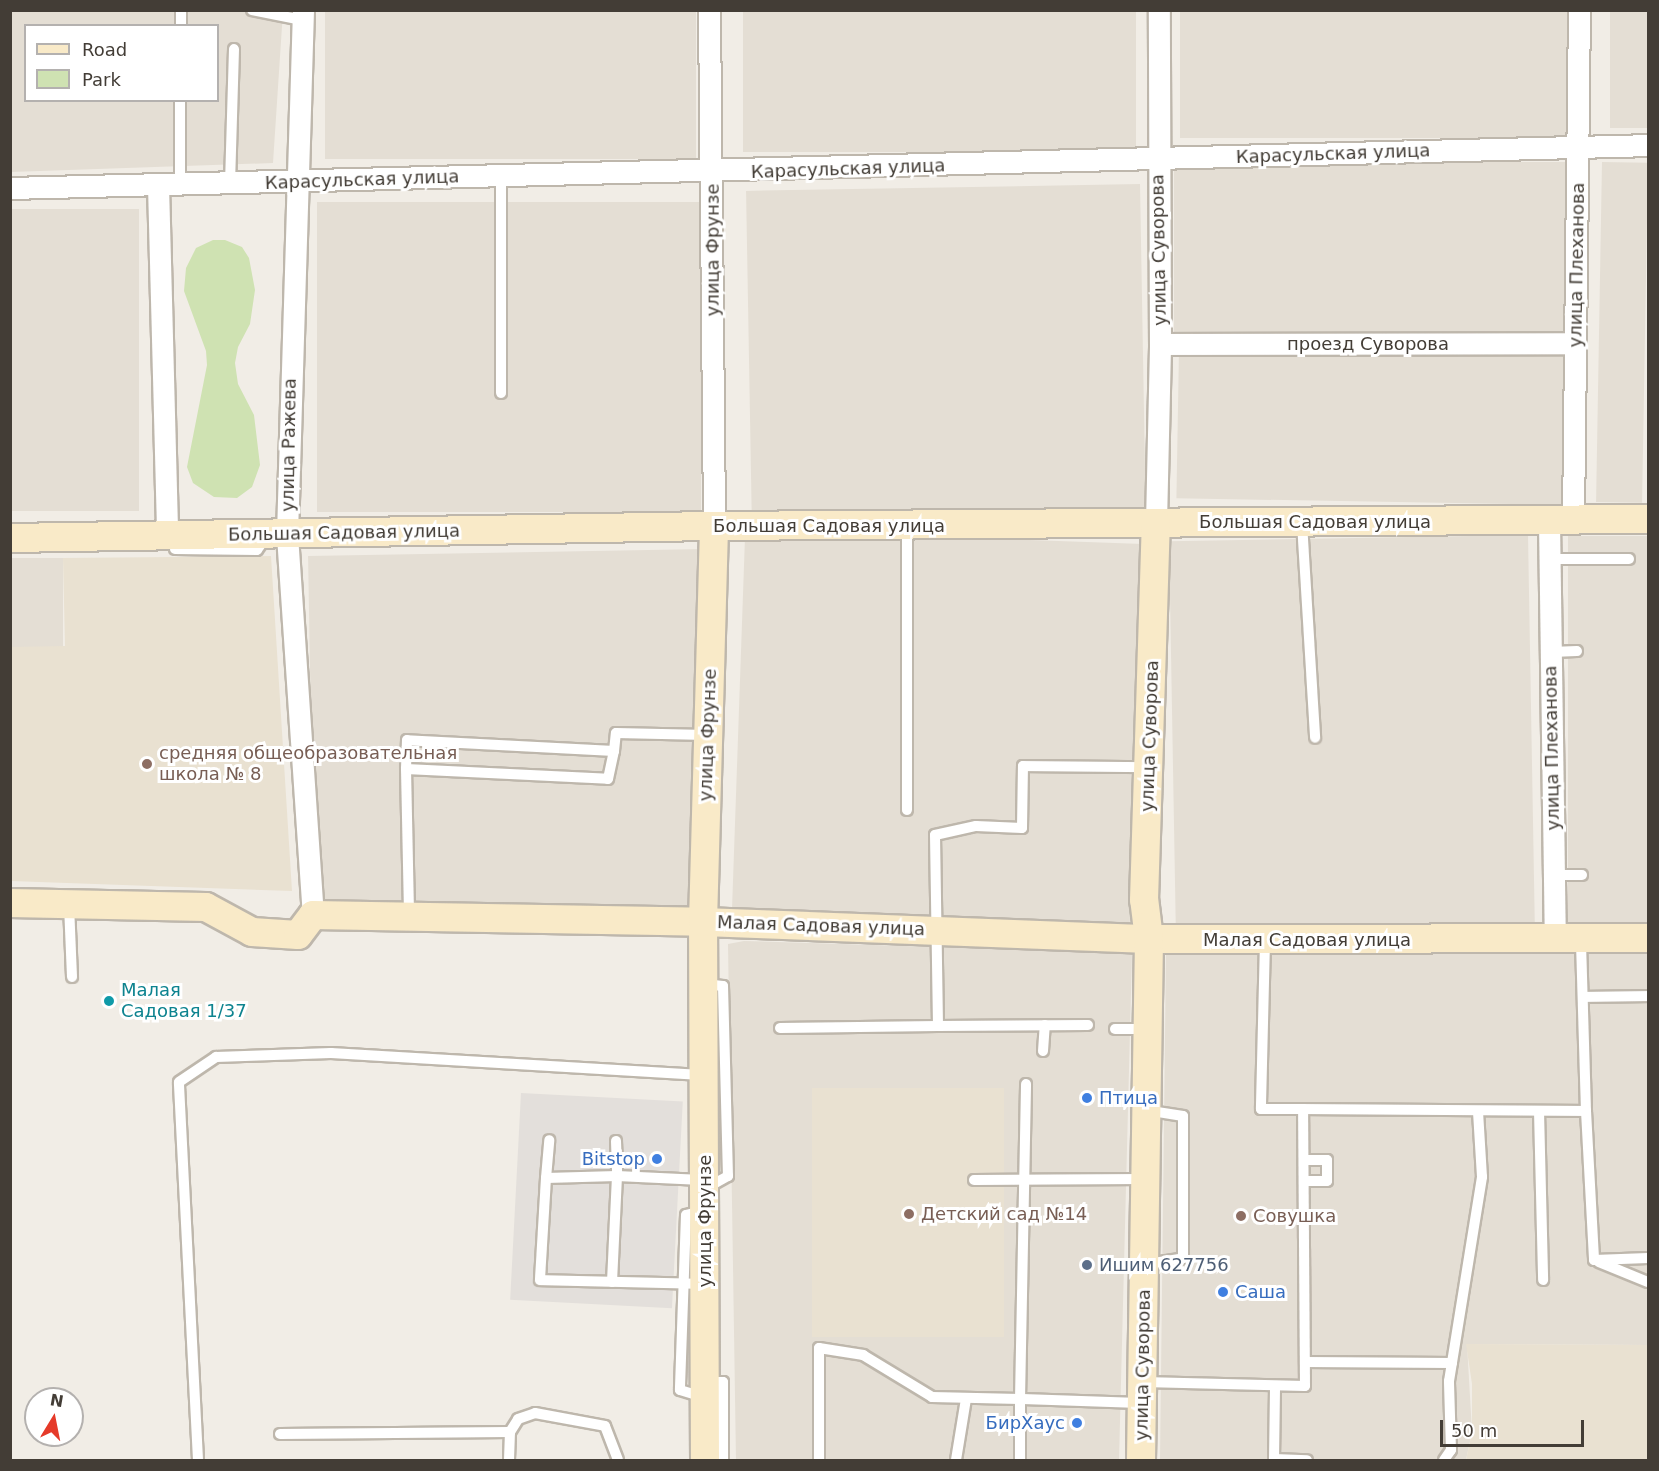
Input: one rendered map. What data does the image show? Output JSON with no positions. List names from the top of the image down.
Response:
{
  "streets": {
    "street": [
      "Карасульская улица",
      "улица Фрунзе",
      "улица Суворова",
      "улица Плеханова",
      "проезд Суворова",
      "улица Ражева",
      "Большая Садовая улица",
      "Малая Садовая улица"
    ]
  },
  "crossings": [
    ["Карасульская улица", "улица Фрунзе"],
    ["Карасульская улица", "улица Суворова"],
    ["Карасульская улица", "улица Плеханова"],
    ["Карасульская улица", "улица Ражева"],
    ["улица Фрунзе", "Большая Садовая улица"],
    ["улица Фрунзе", "Малая Садовая улица"],
    ["улица Суворова", "проезд Суворова"],
    ["улица Суворова", "Большая Садовая улица"],
    ["улица Суворова", "Малая Садовая улица"],
    ["улица Плеханова", "проезд Суворова"],
    ["улица Плеханова", "Большая Садовая улица"],
    ["улица Плеханова", "Малая Садовая улица"],
    ["улица Ражева", "Большая Садовая улица"],
    ["улица Ражева", "Малая Садовая улица"]
  ],
  "places": [
    "средняя общеобразовательная школа № 8",
    "Малая Садовая 1/37",
    "Птица",
    "Bitstop",
    "Детский сад №14",
    "Совушка",
    "Ишим 627756",
    "Саша",
    "БирХаус"
  ],
  "legend": ["Road", "Park"],
  "scale_bar": "50 m",
  "north": "top"
}
